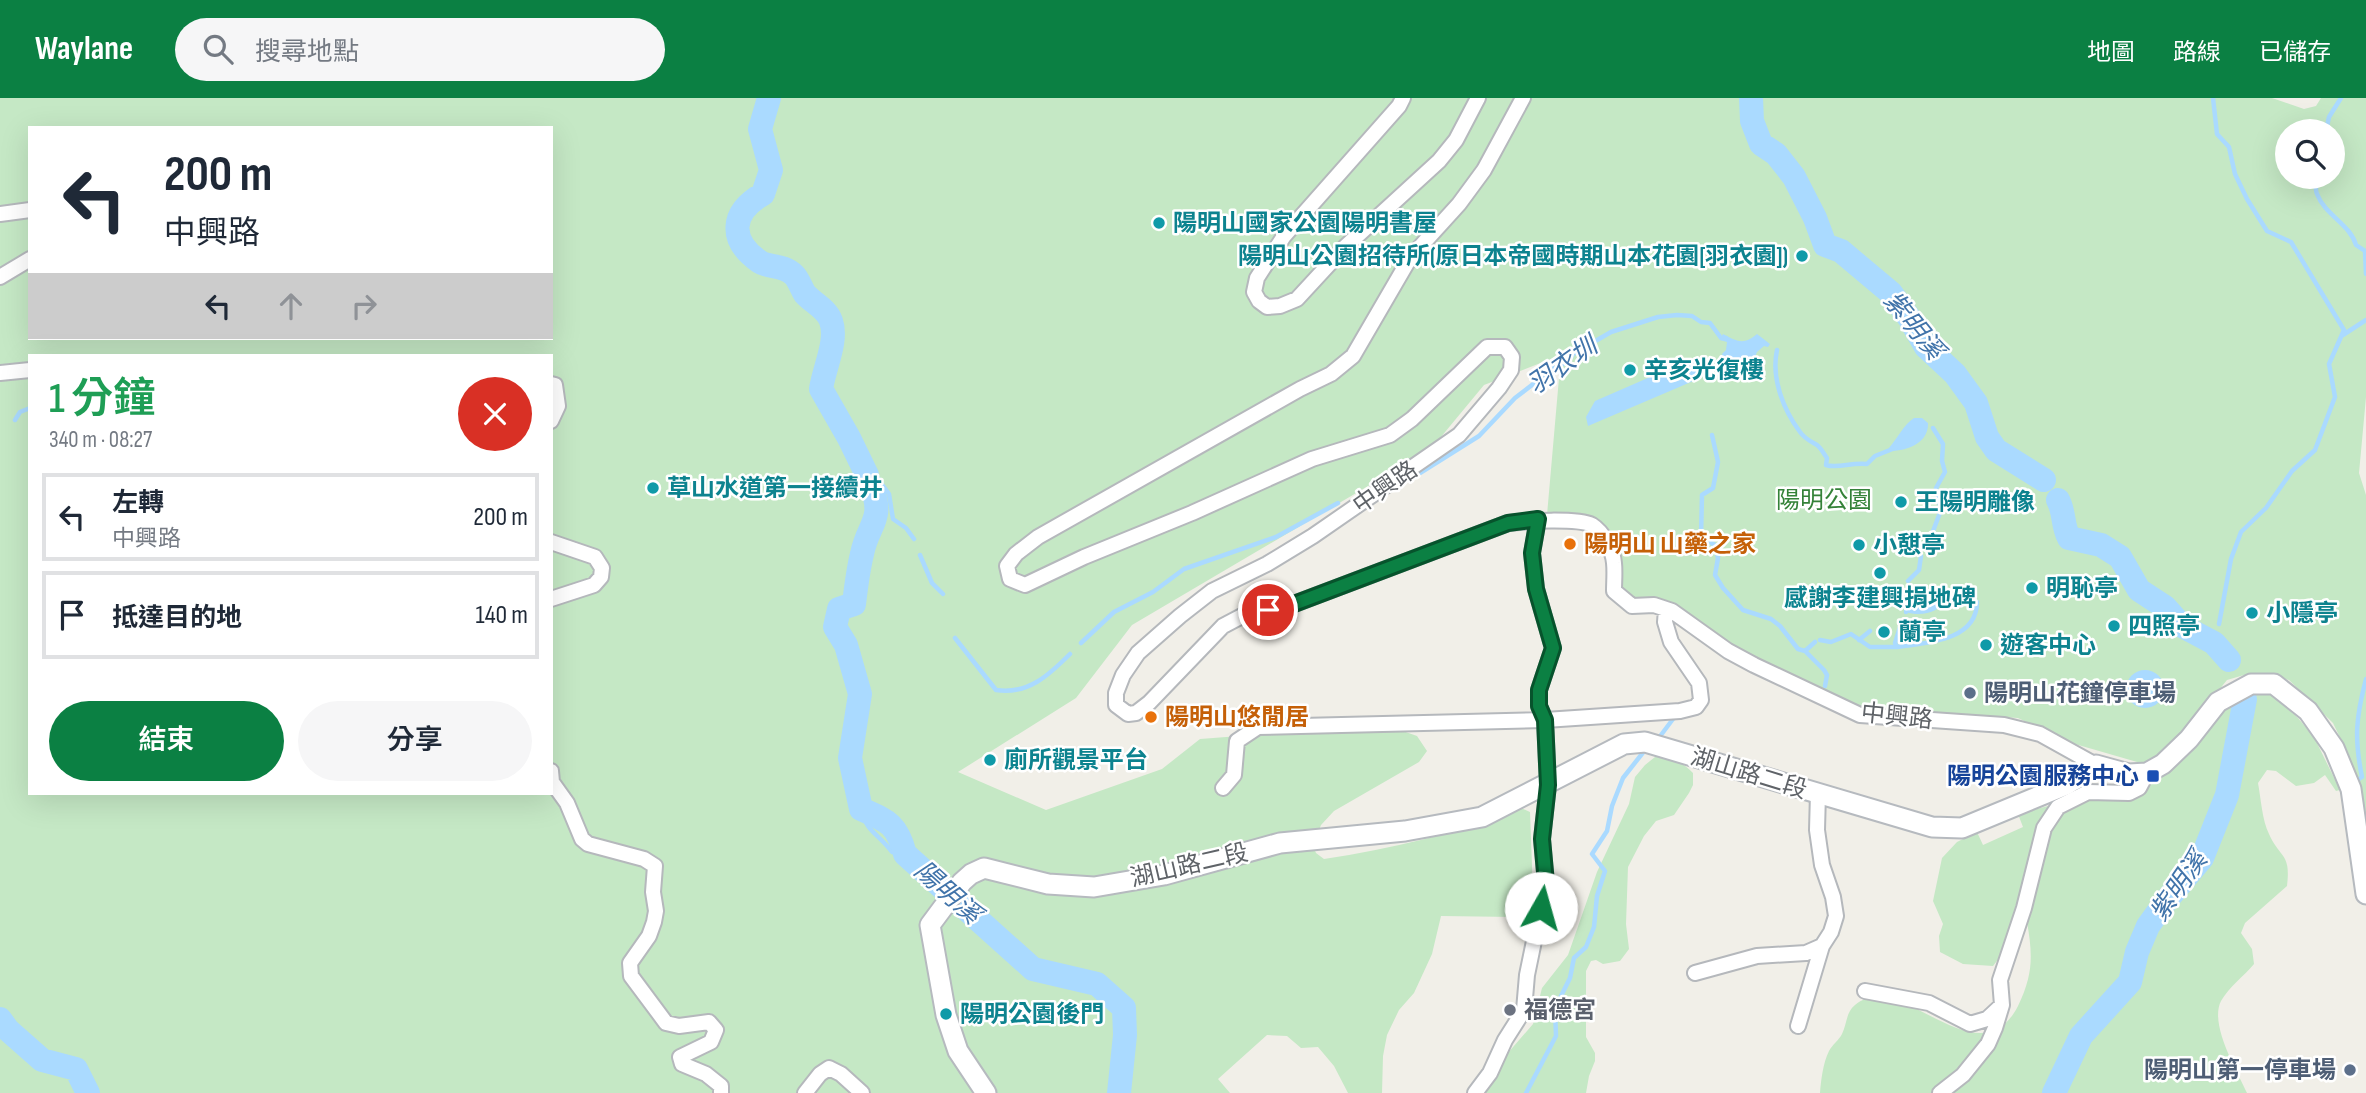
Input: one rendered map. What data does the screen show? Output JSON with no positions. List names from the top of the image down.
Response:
{
  "streets": {
    "street": ["中興路", "湖山路二段"]
  },
  "crossings": [
    ["中興路", "湖山路二段"]
  ],
  "water": ["紫明溪", "羽衣圳", "陽明溪"],
  "parks": ["陽明公園"],
  "places": {
    "other": [
      "陽明山國家公園陽明書屋",
      "陽明山公園招待所(原日本帝國時期山本花園[羽衣園])",
      "辛亥光復樓",
      "草山水道第一接續井",
      "王陽明雕像",
      "陽明山 山藥之家",
      "小憇亭",
      "感謝李建興捐地碑",
      "明恥亭",
      "小隱亭",
      "四照亭",
      "蘭亭",
      "遊客中心",
      "陽明山花鐘停車場",
      "陽明山悠閒居",
      "廁所觀景平台",
      "福德宮",
      "陽明公園後門",
      "陽明山第一停車場"
    ],
    "transit": ["陽明公園服務中心"]
  },
  "page": {
    "header": "Waylane",
    "search": "搜尋地點",
    "nav": ["地圖", "路線", "已儲存"],
    "turn": ["200 m", "中興路"],
    "heading": ["1 分鐘", "340 m · 08:27"],
    "list": [
      {
        "name": "左轉",
        "note": "中興路",
        "value": "200 m"
      },
      {
        "name": "抵達目的地",
        "value": "140 m"
      }
    ],
    "buttons": ["結束", "分享"]
  }
}
